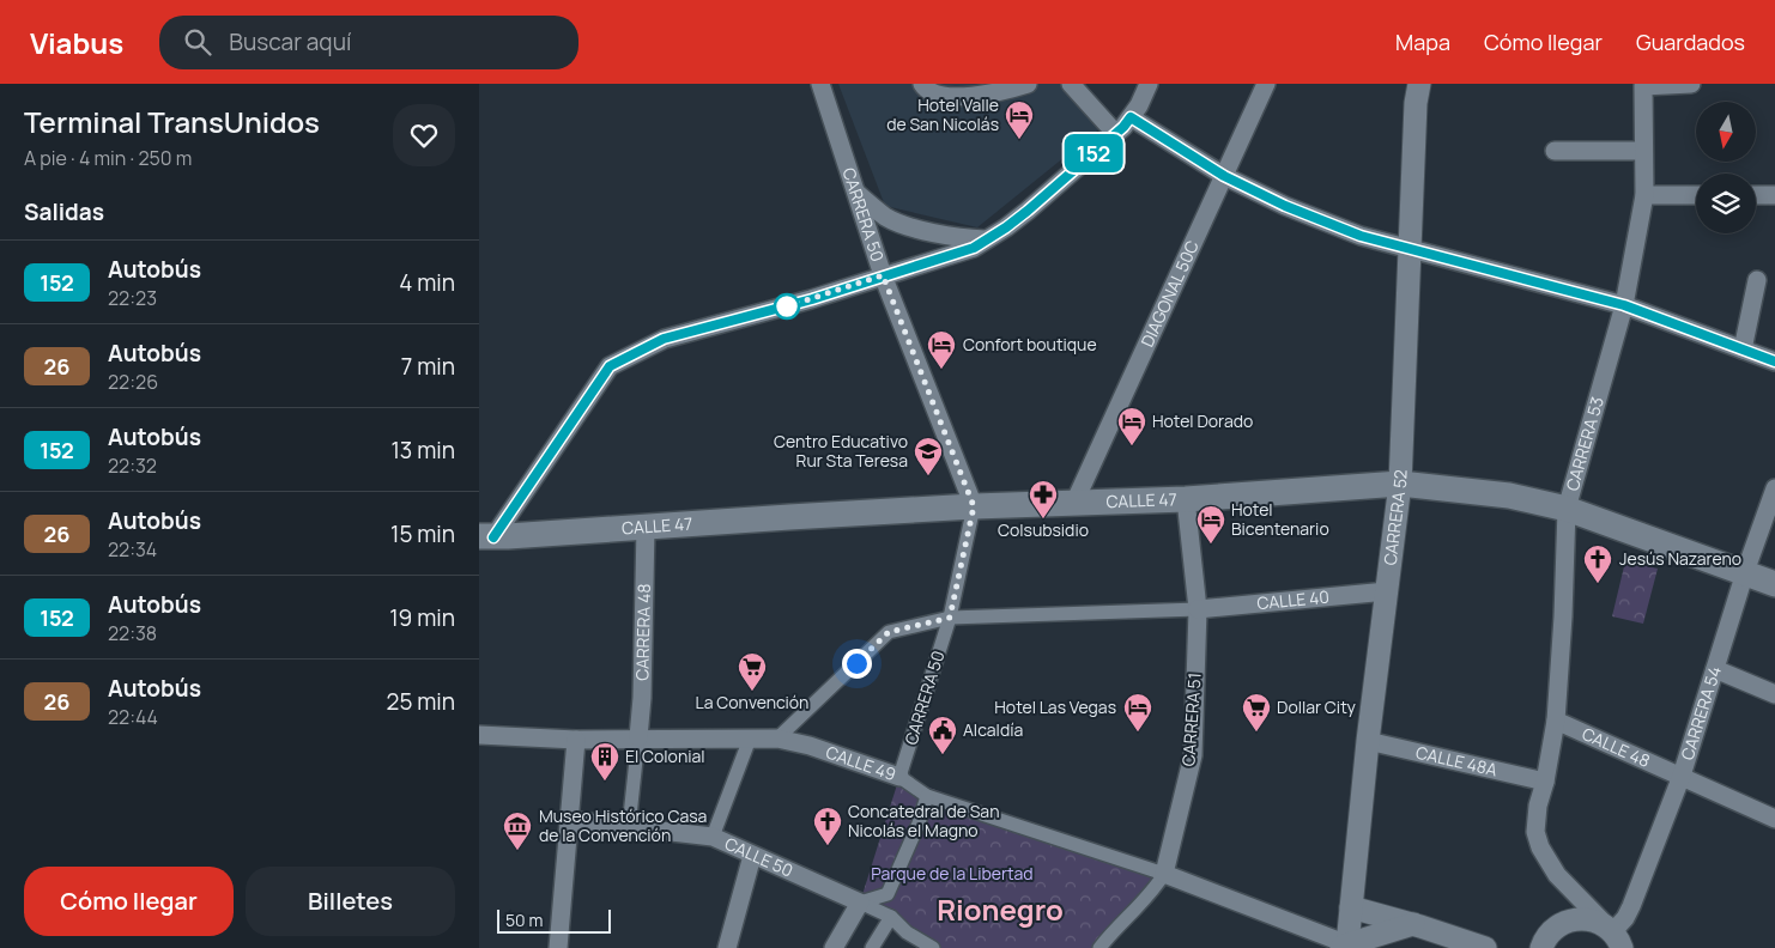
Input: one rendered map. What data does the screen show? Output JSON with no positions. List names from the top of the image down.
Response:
{
  "streets": {
    "main road": ["CALLE 47"],
    "street": [
      "CARRERA 50",
      "DIAGONAL 50C",
      "CARRERA 53",
      "CARRERA 52",
      "CALLE 40",
      "CARRERA 48",
      "CARRERA 54",
      "CARRERA 51",
      "CALLE 48",
      "CALLE 48A",
      "CALLE 49",
      "CALLE 50"
    ]
  },
  "crossings": [
    ["CARRERA 50", "CALLE 47"],
    ["CARRERA 50", "CALLE 49"],
    ["DIAGONAL 50C", "CALLE 47"],
    ["CARRERA 53", "CALLE 47"],
    ["CARRERA 53", "CARRERA 54"],
    ["CARRERA 53", "CALLE 48"],
    ["CARRERA 53", "CALLE 48A"],
    ["CALLE 47", "CARRERA 52"],
    ["CALLE 47", "CARRERA 48"],
    ["CALLE 47", "CARRERA 54"],
    ["CALLE 47", "CARRERA 51"],
    ["CARRERA 52", "CALLE 40"],
    ["CARRERA 52", "CALLE 48A"],
    ["CARRERA 52", "CALLE 49"],
    ["CALLE 40", "CARRERA 51"],
    ["CARRERA 48", "CALLE 49"],
    ["CARRERA 54", "CALLE 48"],
    ["CARRERA 51", "CALLE 49"]
  ],
  "districts": ["Rionegro"],
  "parks": ["Parque de la Libertad"],
  "places": {
    "hotel": [
      "Hotel Valle de San Nicolás",
      "Confort boutique",
      "Hotel Dorado",
      "Hotel Bicentenario",
      "Hotel Las Vegas"
    ],
    "school or university": ["Centro Educativo Rur Sta Teresa"],
    "pharmacy": ["Colsubsidio"],
    "church": ["Jesús Nazareno", "Concatedral de San Nicolás el Magno"],
    "supermarket": ["La Convención", "Dollar City"],
    "public building": ["Alcaldía"],
    "building": ["El Colonial"],
    "museum": ["Museo Histórico Casa de la Convención"]
  },
  "lines": ["bus line 152"],
  "scale_bar": "50 m",
  "north": "bottom",
  "page": {
    "header": "Viabus",
    "search": "Buscar aquí",
    "nav": ["Mapa", "Cómo llegar", "Guardados"],
    "heading": [
      ["Terminal TransUnidos", "A pie · 4 min · 250 m"],
      "Salidas"
    ],
    "on_map": "152",
    "list": [
      {
        "mark": "152",
        "name": "Autobús",
        "note": "22:23",
        "value": "4 min"
      },
      {
        "mark": "26",
        "name": "Autobús",
        "note": "22:26",
        "value": "7 min"
      },
      {
        "mark": "152",
        "name": "Autobús",
        "note": "22:32",
        "value": "13 min"
      },
      {
        "mark": "26",
        "name": "Autobús",
        "note": "22:34",
        "value": "15 min"
      },
      {
        "mark": "152",
        "name": "Autobús",
        "note": "22:38",
        "value": "19 min"
      },
      {
        "mark": "26",
        "name": "Autobús",
        "note": "22:44",
        "value": "25 min"
      }
    ],
    "buttons": ["Cómo llegar", "Billetes"],
    "scale": "50 m"
  }
}
